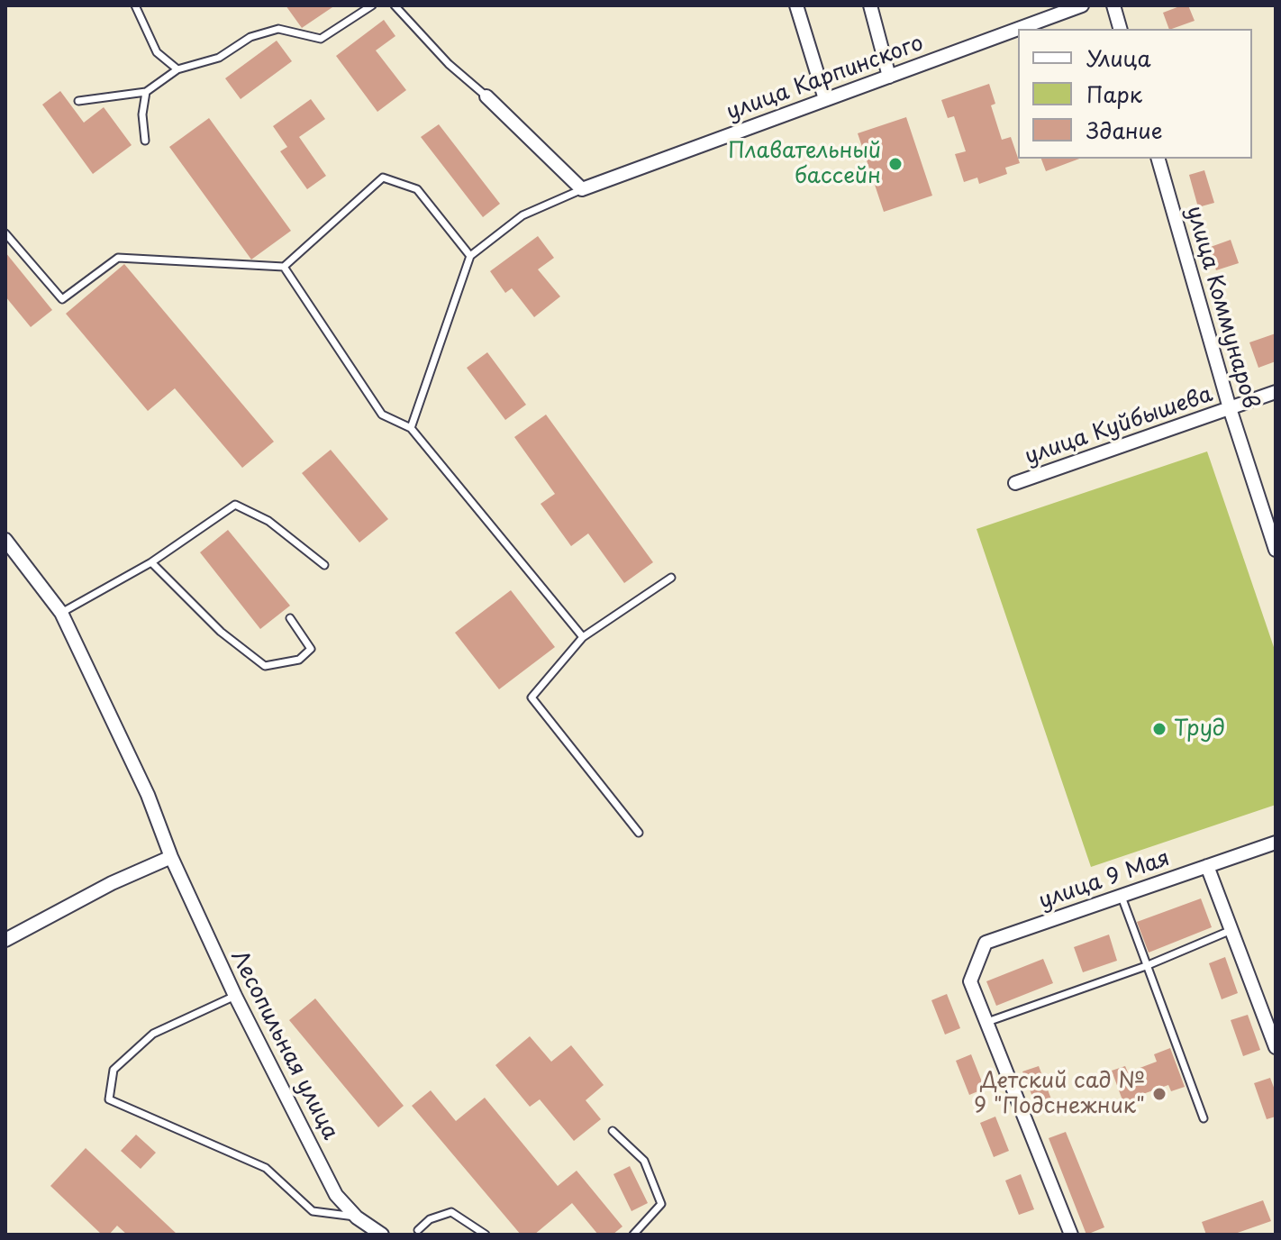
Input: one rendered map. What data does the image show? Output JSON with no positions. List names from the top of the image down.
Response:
{
  "streets": {
    "street": [
      "улица Карпинского",
      "улица Коммунаров",
      "улица Куйбышева",
      "улица 9 Мая",
      "Лесопильная улица"
    ]
  },
  "crossings": [
    ["улица Коммунаров", "улица Куйбышева"]
  ],
  "places": ["Плавательный бассейн", "Труд", "Детский сад № 9 \"Подснежник\""],
  "legend": ["Улица", "Парк", "Здание"]
}
